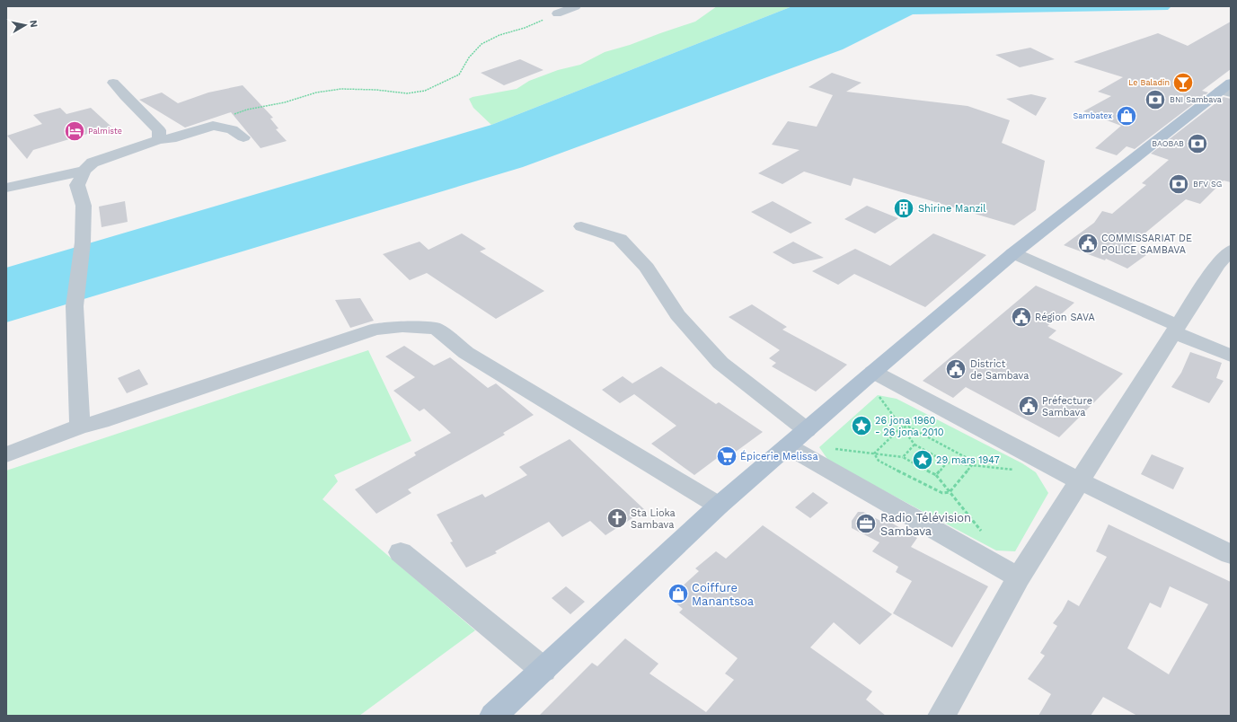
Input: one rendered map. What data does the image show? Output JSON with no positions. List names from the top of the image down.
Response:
{
  "places": {
    "bar": ["Le Baladin"],
    "bank": ["BNI Sambava", "BAOBAB", "BFV SG"],
    "shop": ["Sambatex", "Coiffure Manantsoa"],
    "hotel": ["Palmiste"],
    "building": ["Shirine Manzil"],
    "public building": [
      "COMMISSARIAT DE POLICE SAMBAVA",
      "Région SAVA",
      "District de Sambava",
      "Préfecture Sambava"
    ],
    "place": ["26 jona 1960 - 26 jona 2010", "29 mars 1947"],
    "supermarket": ["Épicerie Melissa"],
    "church": ["Sta Lioka Sambava"],
    "office": ["Radio Télévision Sambava"]
  },
  "north": "right"
}
